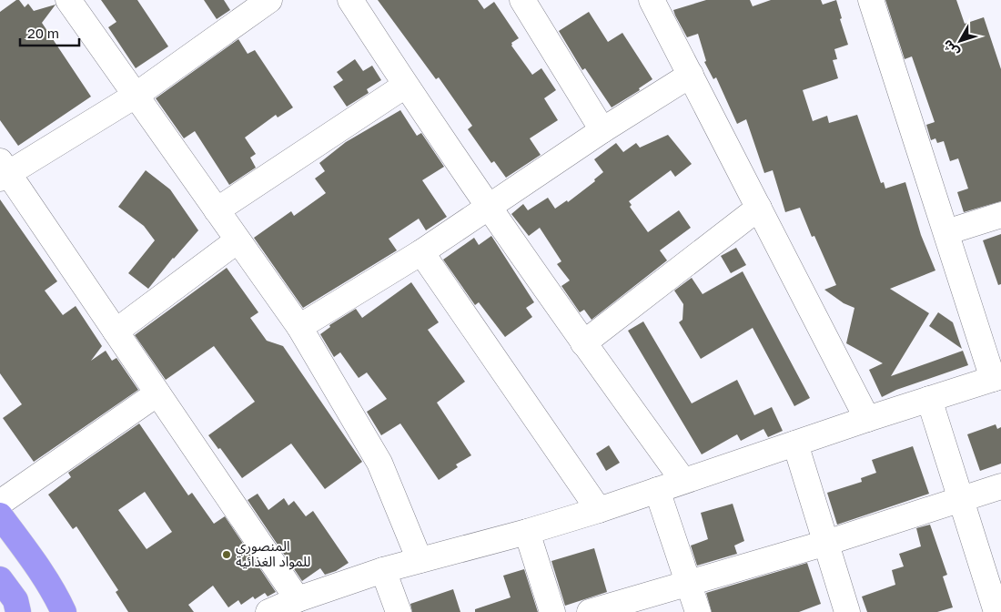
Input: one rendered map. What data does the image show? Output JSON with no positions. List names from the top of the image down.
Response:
{
  "places": ["المنصوري للمواد الغذائية"],
  "scale_bar": "20 m",
  "north": "bottom left"
}
